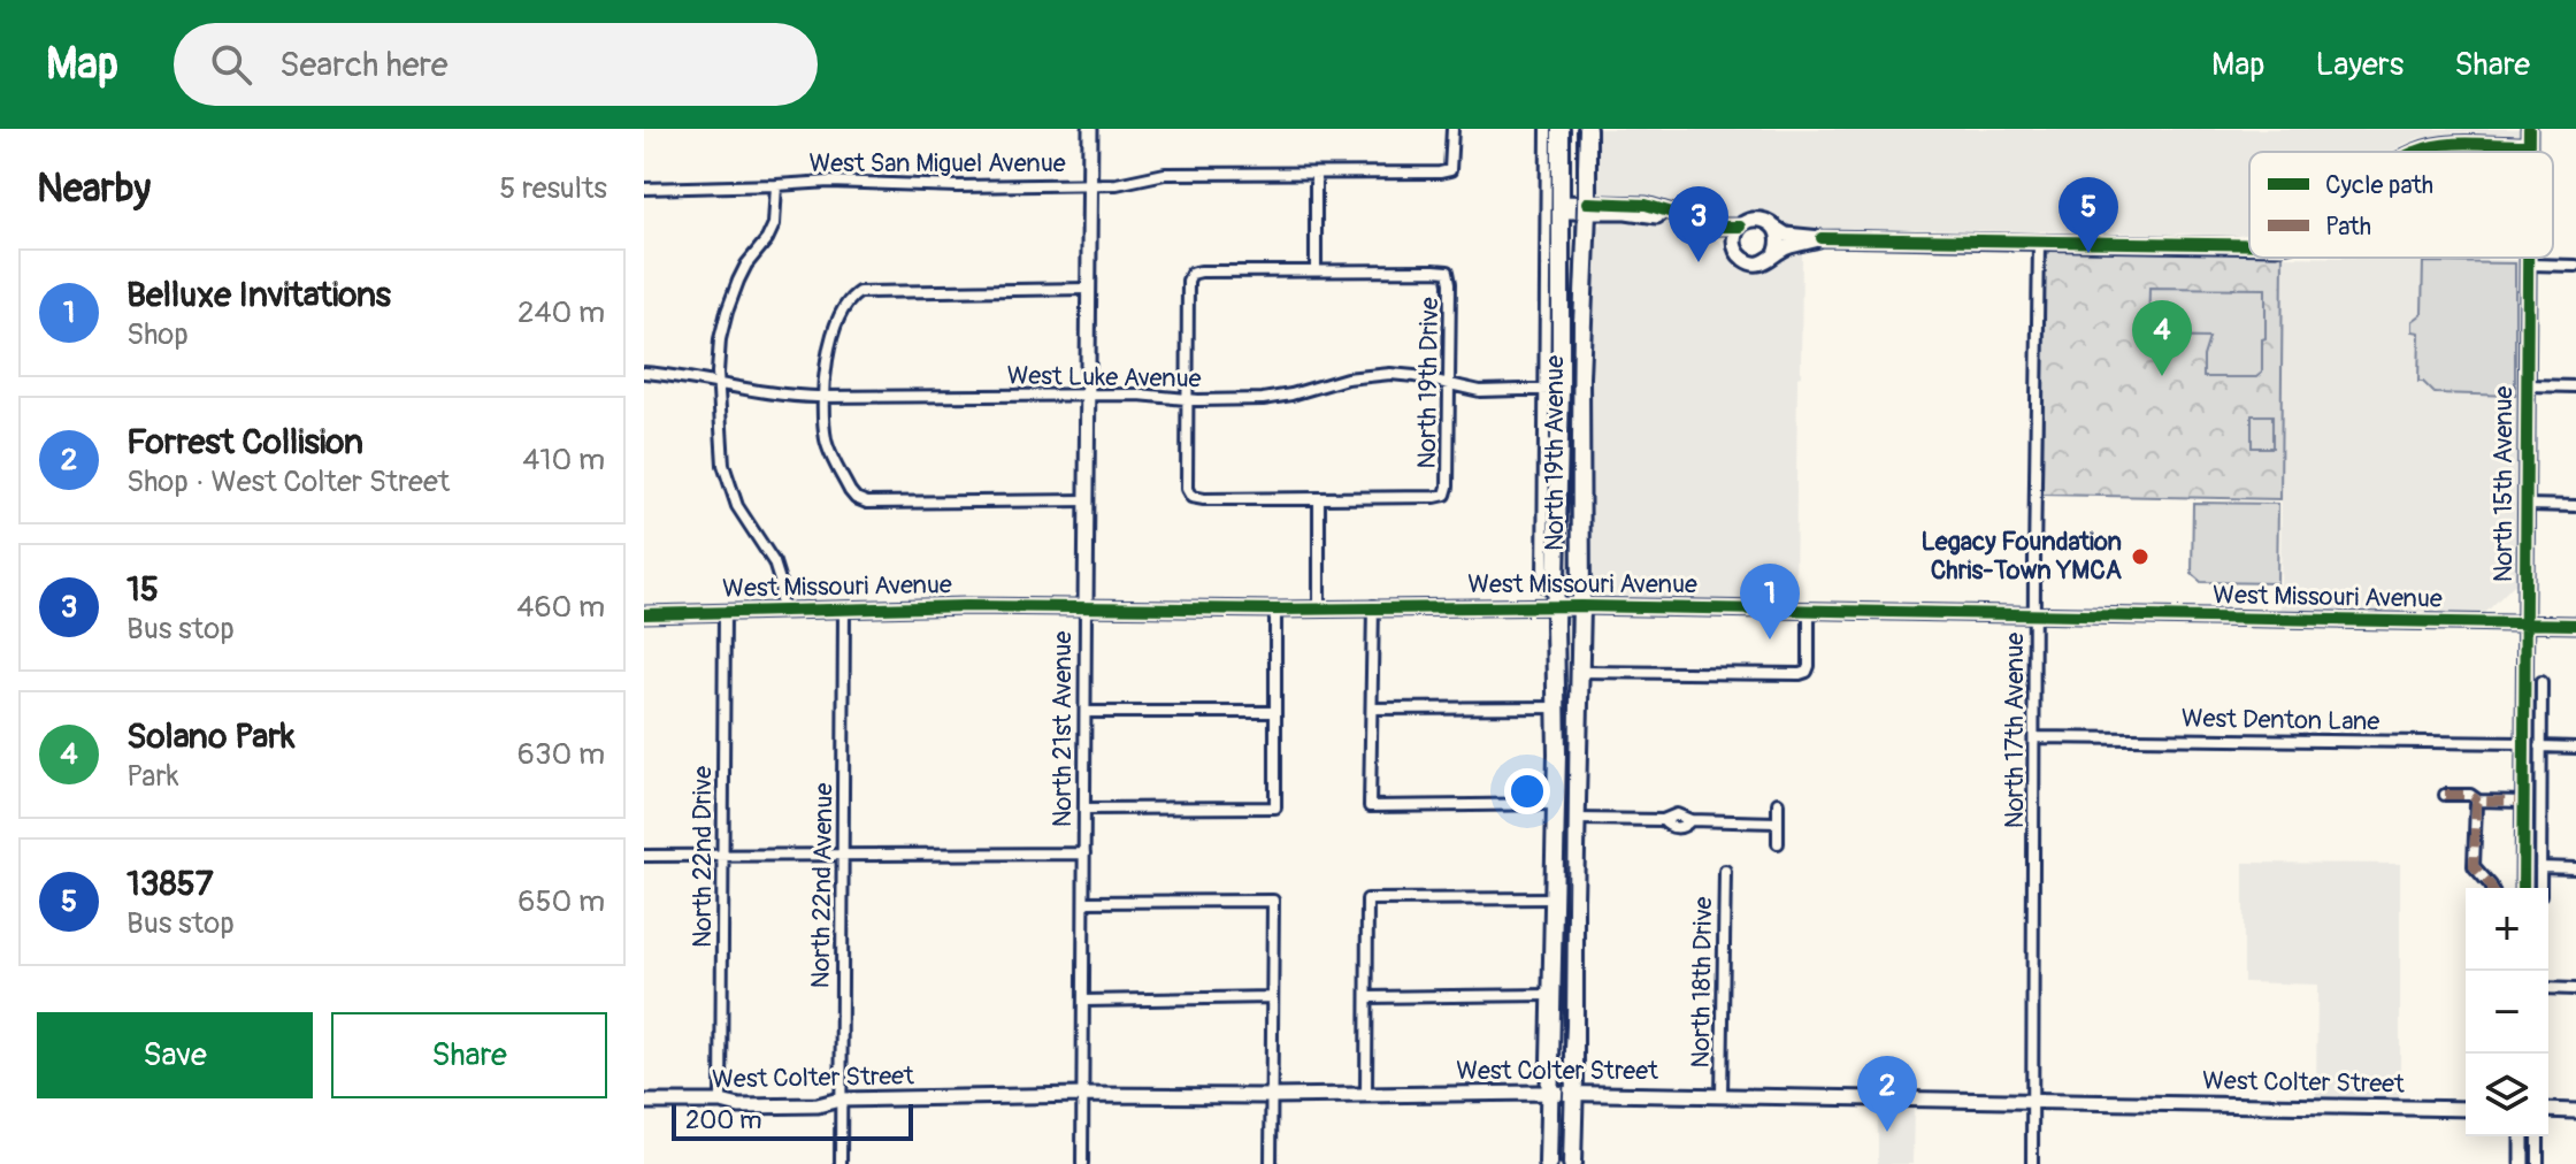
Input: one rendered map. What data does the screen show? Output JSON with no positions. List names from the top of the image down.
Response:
{
  "streets": {
    "main road": ["North 19th Avenue"],
    "street": [
      "West San Miguel Avenue",
      "West Luke Avenue",
      "North 19th Drive",
      "North 15th Avenue",
      "West Missouri Avenue",
      "West Denton Lane",
      "North 21st Avenue",
      "North 17th Avenue",
      "North 22nd Drive",
      "North 22nd Avenue",
      "North 18th Drive",
      "West Colter Street"
    ]
  },
  "crossings": [
    ["West San Miguel Avenue", "North 21st Avenue"],
    ["West Luke Avenue", "North 19th Drive"],
    ["West Luke Avenue", "North 19th Avenue"],
    ["West Luke Avenue", "North 21st Avenue"],
    ["North 19th Avenue", "West Missouri Avenue"],
    ["North 19th Avenue", "West Colter Street"],
    ["North 15th Avenue", "West Missouri Avenue"],
    ["North 15th Avenue", "West Denton Lane"],
    ["West Missouri Avenue", "North 21st Avenue"],
    ["West Missouri Avenue", "North 17th Avenue"],
    ["West Missouri Avenue", "North 22nd Drive"],
    ["West Missouri Avenue", "North 22nd Avenue"],
    ["West Denton Lane", "North 17th Avenue"],
    ["North 21st Avenue", "West Colter Street"],
    ["North 17th Avenue", "West Colter Street"],
    ["North 22nd Drive", "West Colter Street"],
    ["North 22nd Avenue", "West Colter Street"],
    ["North 18th Drive", "West Colter Street"]
  ],
  "places": ["Legacy Foundation Chris-Town YMCA"],
  "legend": ["Cycle path", "Path"],
  "scale_bar": "200 m",
  "page": {
    "header": "Map",
    "search": "Search here",
    "nav": ["Map", "Layers", "Share"],
    "heading": ["Nearby", "5 results"],
    "pins": [
      "5",
      "3",
      "4",
      "1",
      "2"
    ],
    "list": [
      {
        "mark": "1",
        "name": "Belluxe Invitations",
        "note": "Shop",
        "value": "240 m"
      },
      {
        "mark": "2",
        "name": "Forrest Collision",
        "note": "Shop · West Colter Street",
        "value": "410 m"
      },
      {
        "mark": "3",
        "name": "15",
        "note": "Bus stop",
        "value": "460 m"
      },
      {
        "mark": "4",
        "name": "Solano Park",
        "note": "Park",
        "value": "630 m"
      },
      {
        "mark": "5",
        "name": "13857",
        "note": "Bus stop",
        "value": "650 m"
      }
    ],
    "map_buttons": ["+", "−"],
    "buttons": ["Save", "Share"],
    "scale": "200 m"
  }
}
